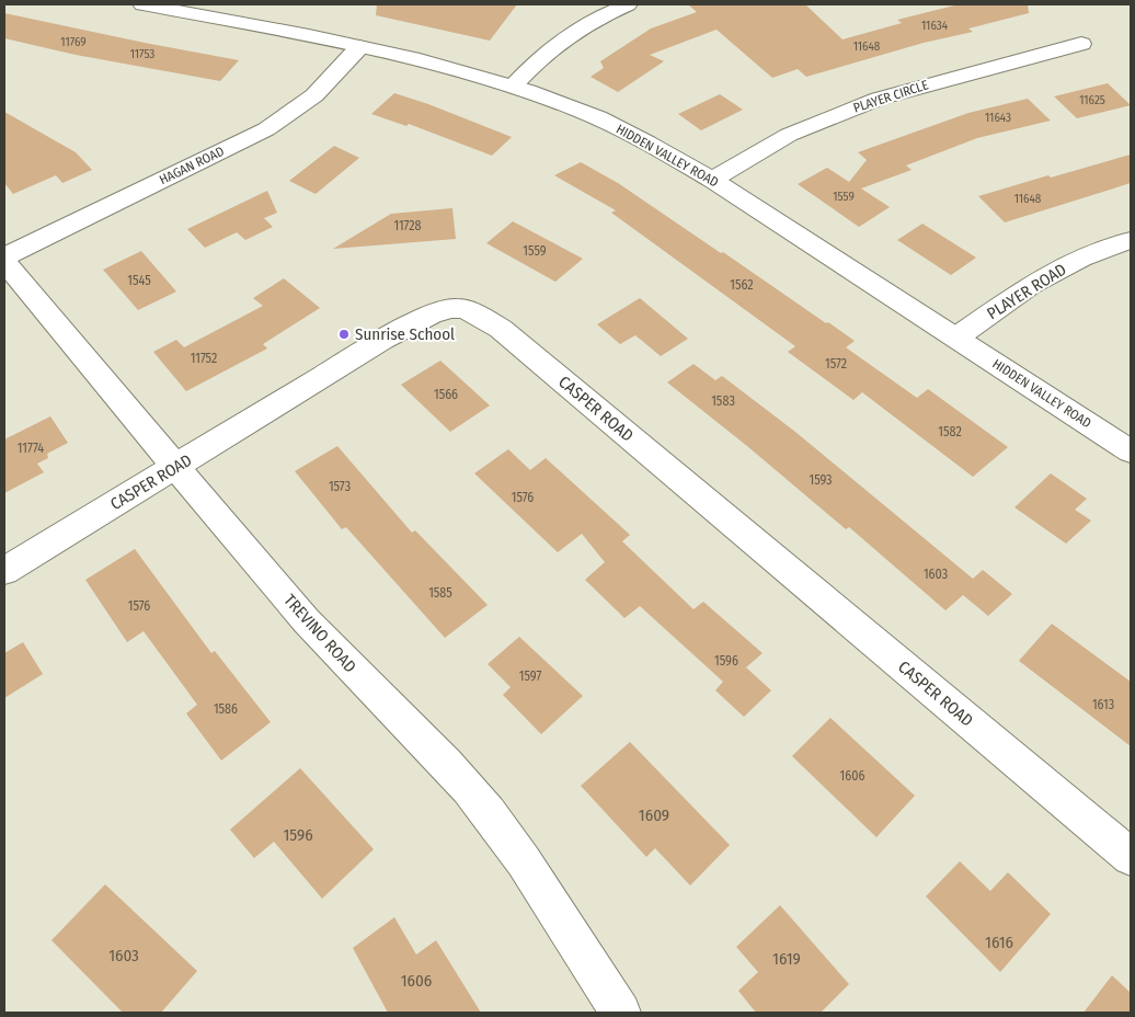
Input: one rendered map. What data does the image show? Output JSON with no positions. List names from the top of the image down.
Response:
{
  "streets": {
    "street": [
      "PLAYER CIRCLE",
      "HIDDEN VALLEY ROAD",
      "HAGAN ROAD",
      "PLAYER ROAD",
      "CASPER ROAD",
      "TREVINO ROAD"
    ]
  },
  "crossings": [
    ["PLAYER CIRCLE", "HIDDEN VALLEY ROAD"],
    ["HIDDEN VALLEY ROAD", "HAGAN ROAD"],
    ["HIDDEN VALLEY ROAD", "PLAYER ROAD"],
    ["CASPER ROAD", "TREVINO ROAD"]
  ],
  "places": ["Sunrise School"],
  "house_numbers": [
    "11634",
    "11769",
    "11648",
    "11753",
    "11625",
    "11643",
    "1559",
    "11648",
    "11728",
    "1559",
    "1545",
    "1562",
    "11752",
    "1572",
    "1566",
    "1583",
    "1582",
    "11774",
    "1593",
    "1573",
    "1576",
    "1603",
    "1585",
    "1576",
    "1596",
    "1597",
    "1613",
    "1586",
    "1606",
    "1609",
    "1596",
    "1616",
    "1603",
    "1619",
    "1606"
  ]
}
